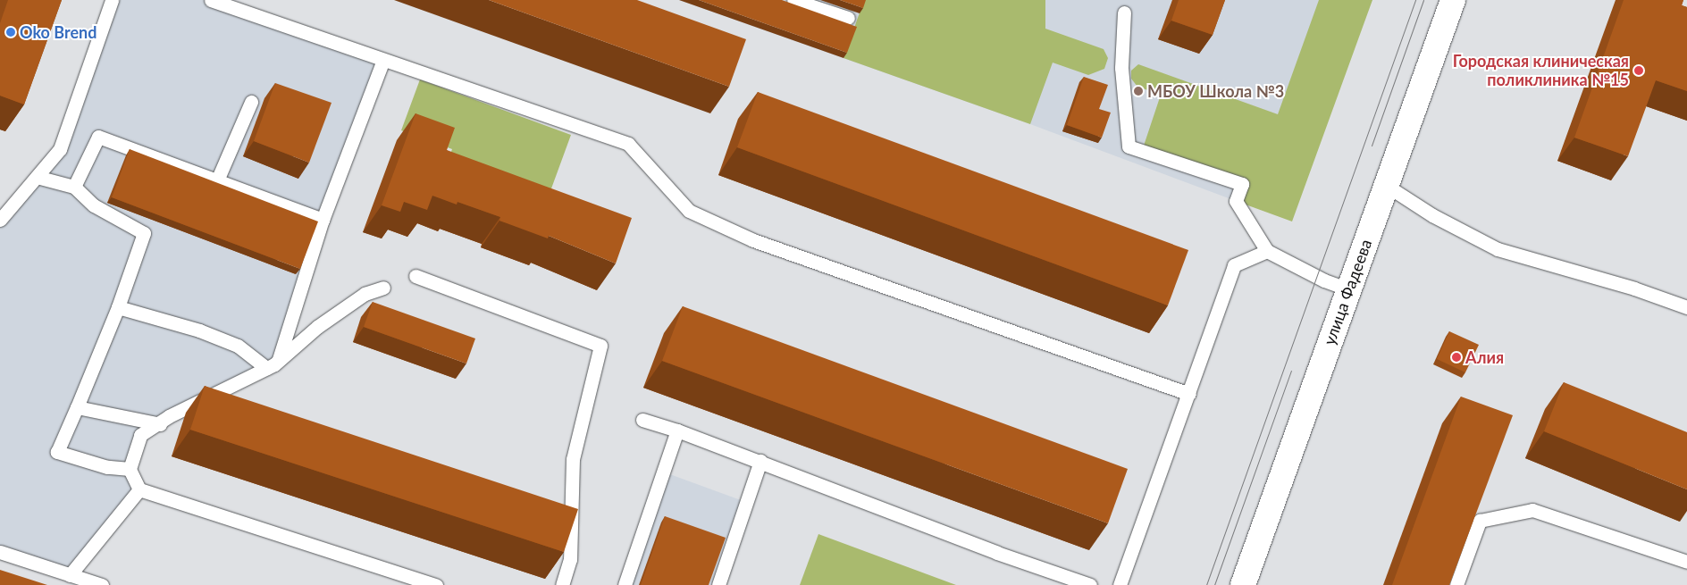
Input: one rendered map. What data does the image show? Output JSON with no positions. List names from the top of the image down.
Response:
{
  "streets": {
    "street": ["улица Фадеева"]
  },
  "places": [
    "Oko Brend",
    "Городская клиническая поликлиника №15",
    "МБОУ Школа №3",
    "Алия"
  ]
}
